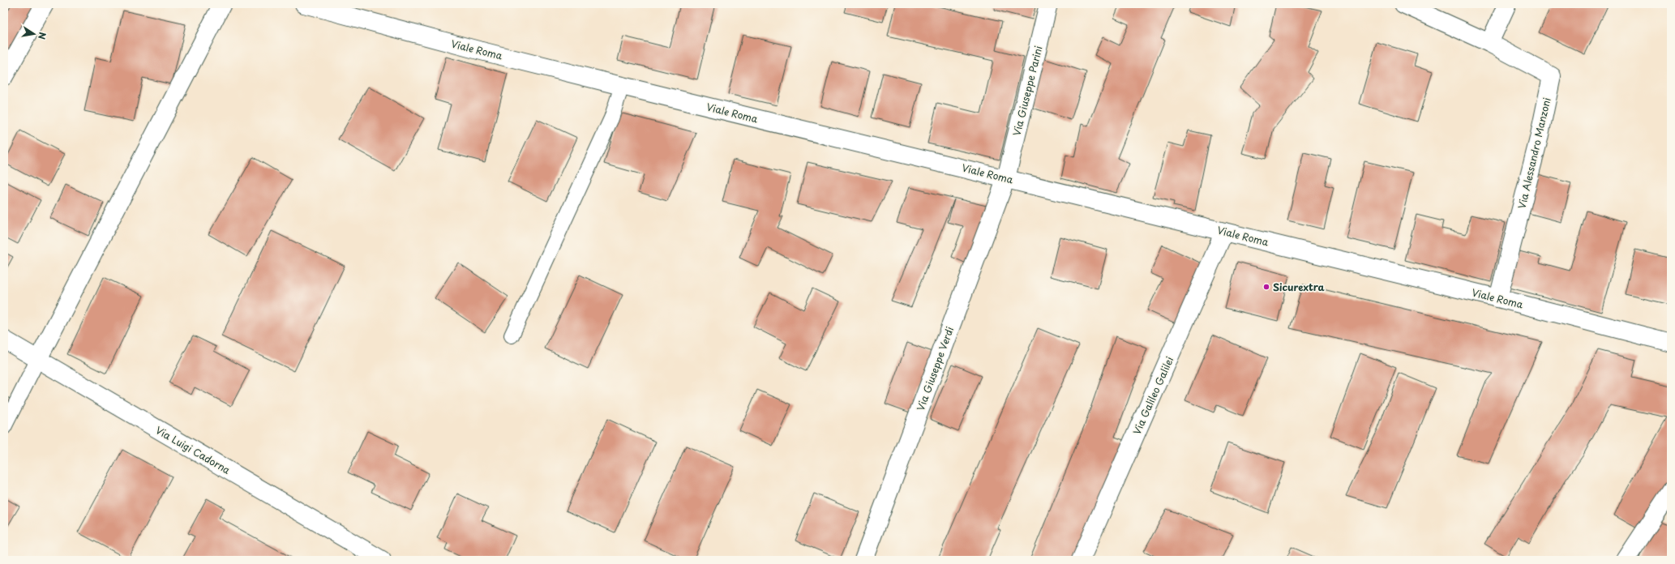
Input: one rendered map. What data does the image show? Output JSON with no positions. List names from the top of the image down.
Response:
{
  "streets": {
    "street": [
      "Viale Roma",
      "Via Giuseppe Parini",
      "Via Alessandro Manzoni",
      "Via Giuseppe Verdi",
      "Via Galileo Galilei",
      "Via Luigi Cadorna"
    ]
  },
  "crossings": [
    ["Viale Roma", "Via Giuseppe Parini"],
    ["Viale Roma", "Via Alessandro Manzoni"],
    ["Viale Roma", "Via Giuseppe Verdi"],
    ["Viale Roma", "Via Galileo Galilei"],
    ["Via Giuseppe Parini", "Via Giuseppe Verdi"]
  ],
  "places": ["Sicurextra"],
  "north": "right"
}
